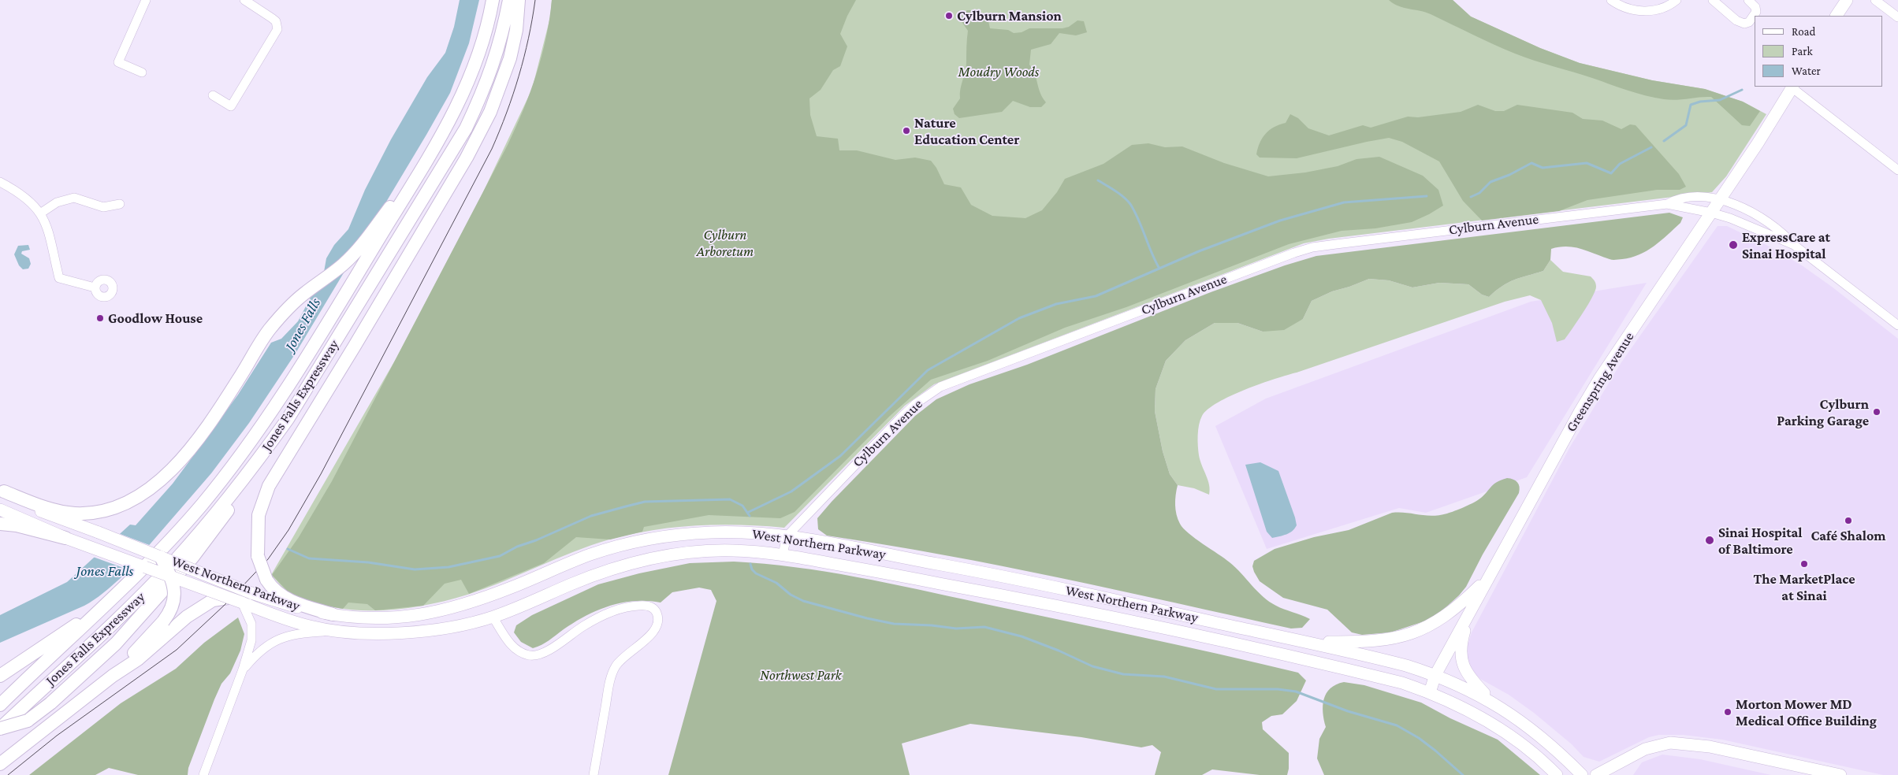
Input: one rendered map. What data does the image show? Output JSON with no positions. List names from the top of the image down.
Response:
{
  "streets": {
    "highway": ["Jones Falls Expressway"],
    "main road": ["Greenspring Avenue", "West Northern Parkway"],
    "street": ["Cylburn Avenue"]
  },
  "crossings": [
    ["Cylburn Avenue", "Greenspring Avenue"],
    ["Cylburn Avenue", "West Northern Parkway"],
    ["Greenspring Avenue", "West Northern Parkway"]
  ],
  "water": ["Jones Falls"],
  "parks": ["Moudry Woods", "Cylburn Arboretum", "Northwest Park"],
  "places": [
    "Cylburn Mansion",
    "Nature Education Center",
    "ExpressCare at Sinai Hospital",
    "Goodlow House",
    "Cylburn Parking Garage",
    "Café Shalom",
    "Sinai Hospital of Baltimore",
    "The MarketPlace at Sinai",
    "Morton Mower MD Medical Office Building"
  ],
  "legend": ["Road", "Park", "Water"]
}
